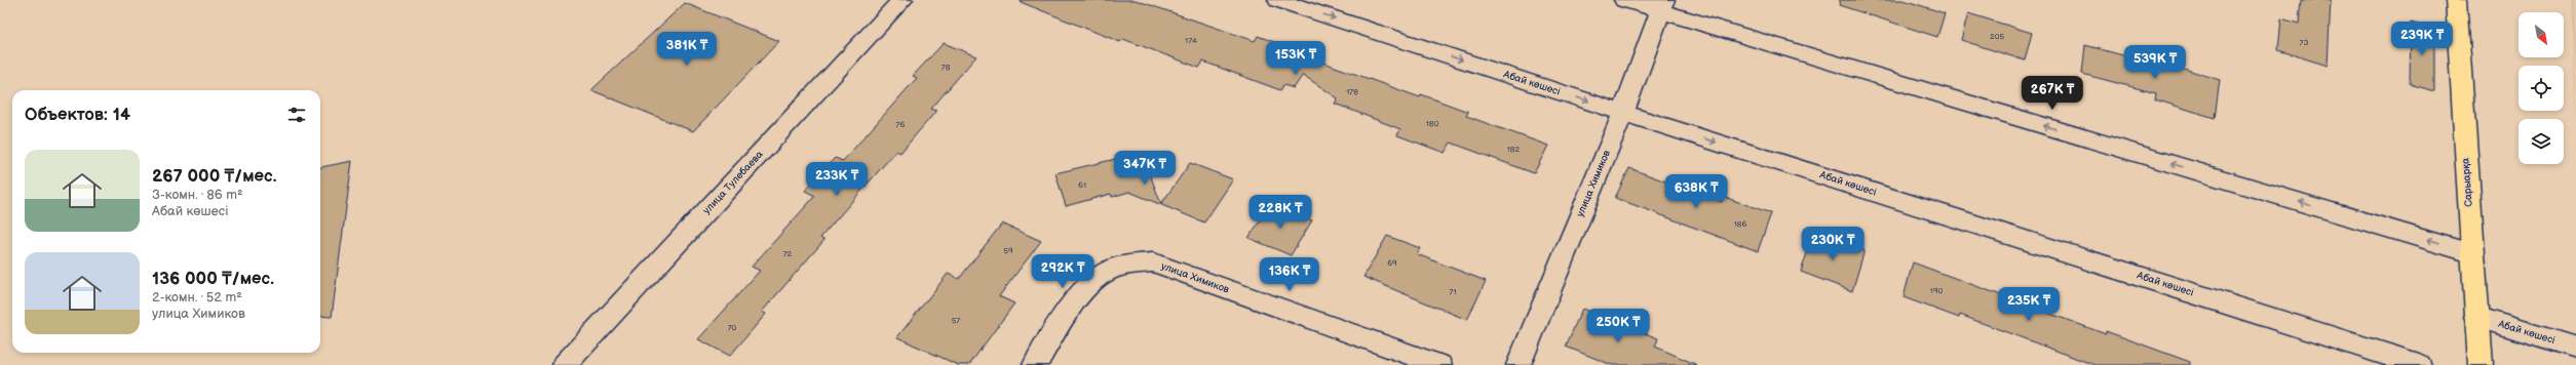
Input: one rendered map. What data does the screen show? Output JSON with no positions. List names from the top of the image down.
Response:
{
  "streets": {
    "main road": ["Сарыарқа"],
    "street": ["Абай көшесі", "улица Тулебаева", "улица Химиков"]
  },
  "crossings": [
    ["Абай көшесі", "Сарыарқа"],
    ["Абай көшесі", "улица Химиков"]
  ],
  "house_numbers": [
    "205",
    "174",
    "73",
    "78",
    "178",
    "180",
    "76",
    "182",
    "61",
    "186",
    "59",
    "72",
    "69",
    "190",
    "71",
    "57",
    "70"
  ],
  "north": "bottom right",
  "page": {
    "price": [
      "239K ₸",
      "381K ₸",
      "153K ₸",
      "539K ₸",
      "267K ₸",
      "347K ₸",
      "233K ₸",
      "638K ₸",
      "228K ₸",
      "230K ₸",
      "292K ₸",
      "136K ₸",
      "235K ₸",
      "250K ₸"
    ],
    "heading": "Объектов: 14",
    "list": [
      {
        "name": "267 000 ₸/мес.",
        "note": "3-комн. · 86 m² · Абай көшесі"
      },
      {
        "name": "136 000 ₸/мес.",
        "note": "2-комн. · 52 m² · улица Химиков"
      }
    ]
  }
}
